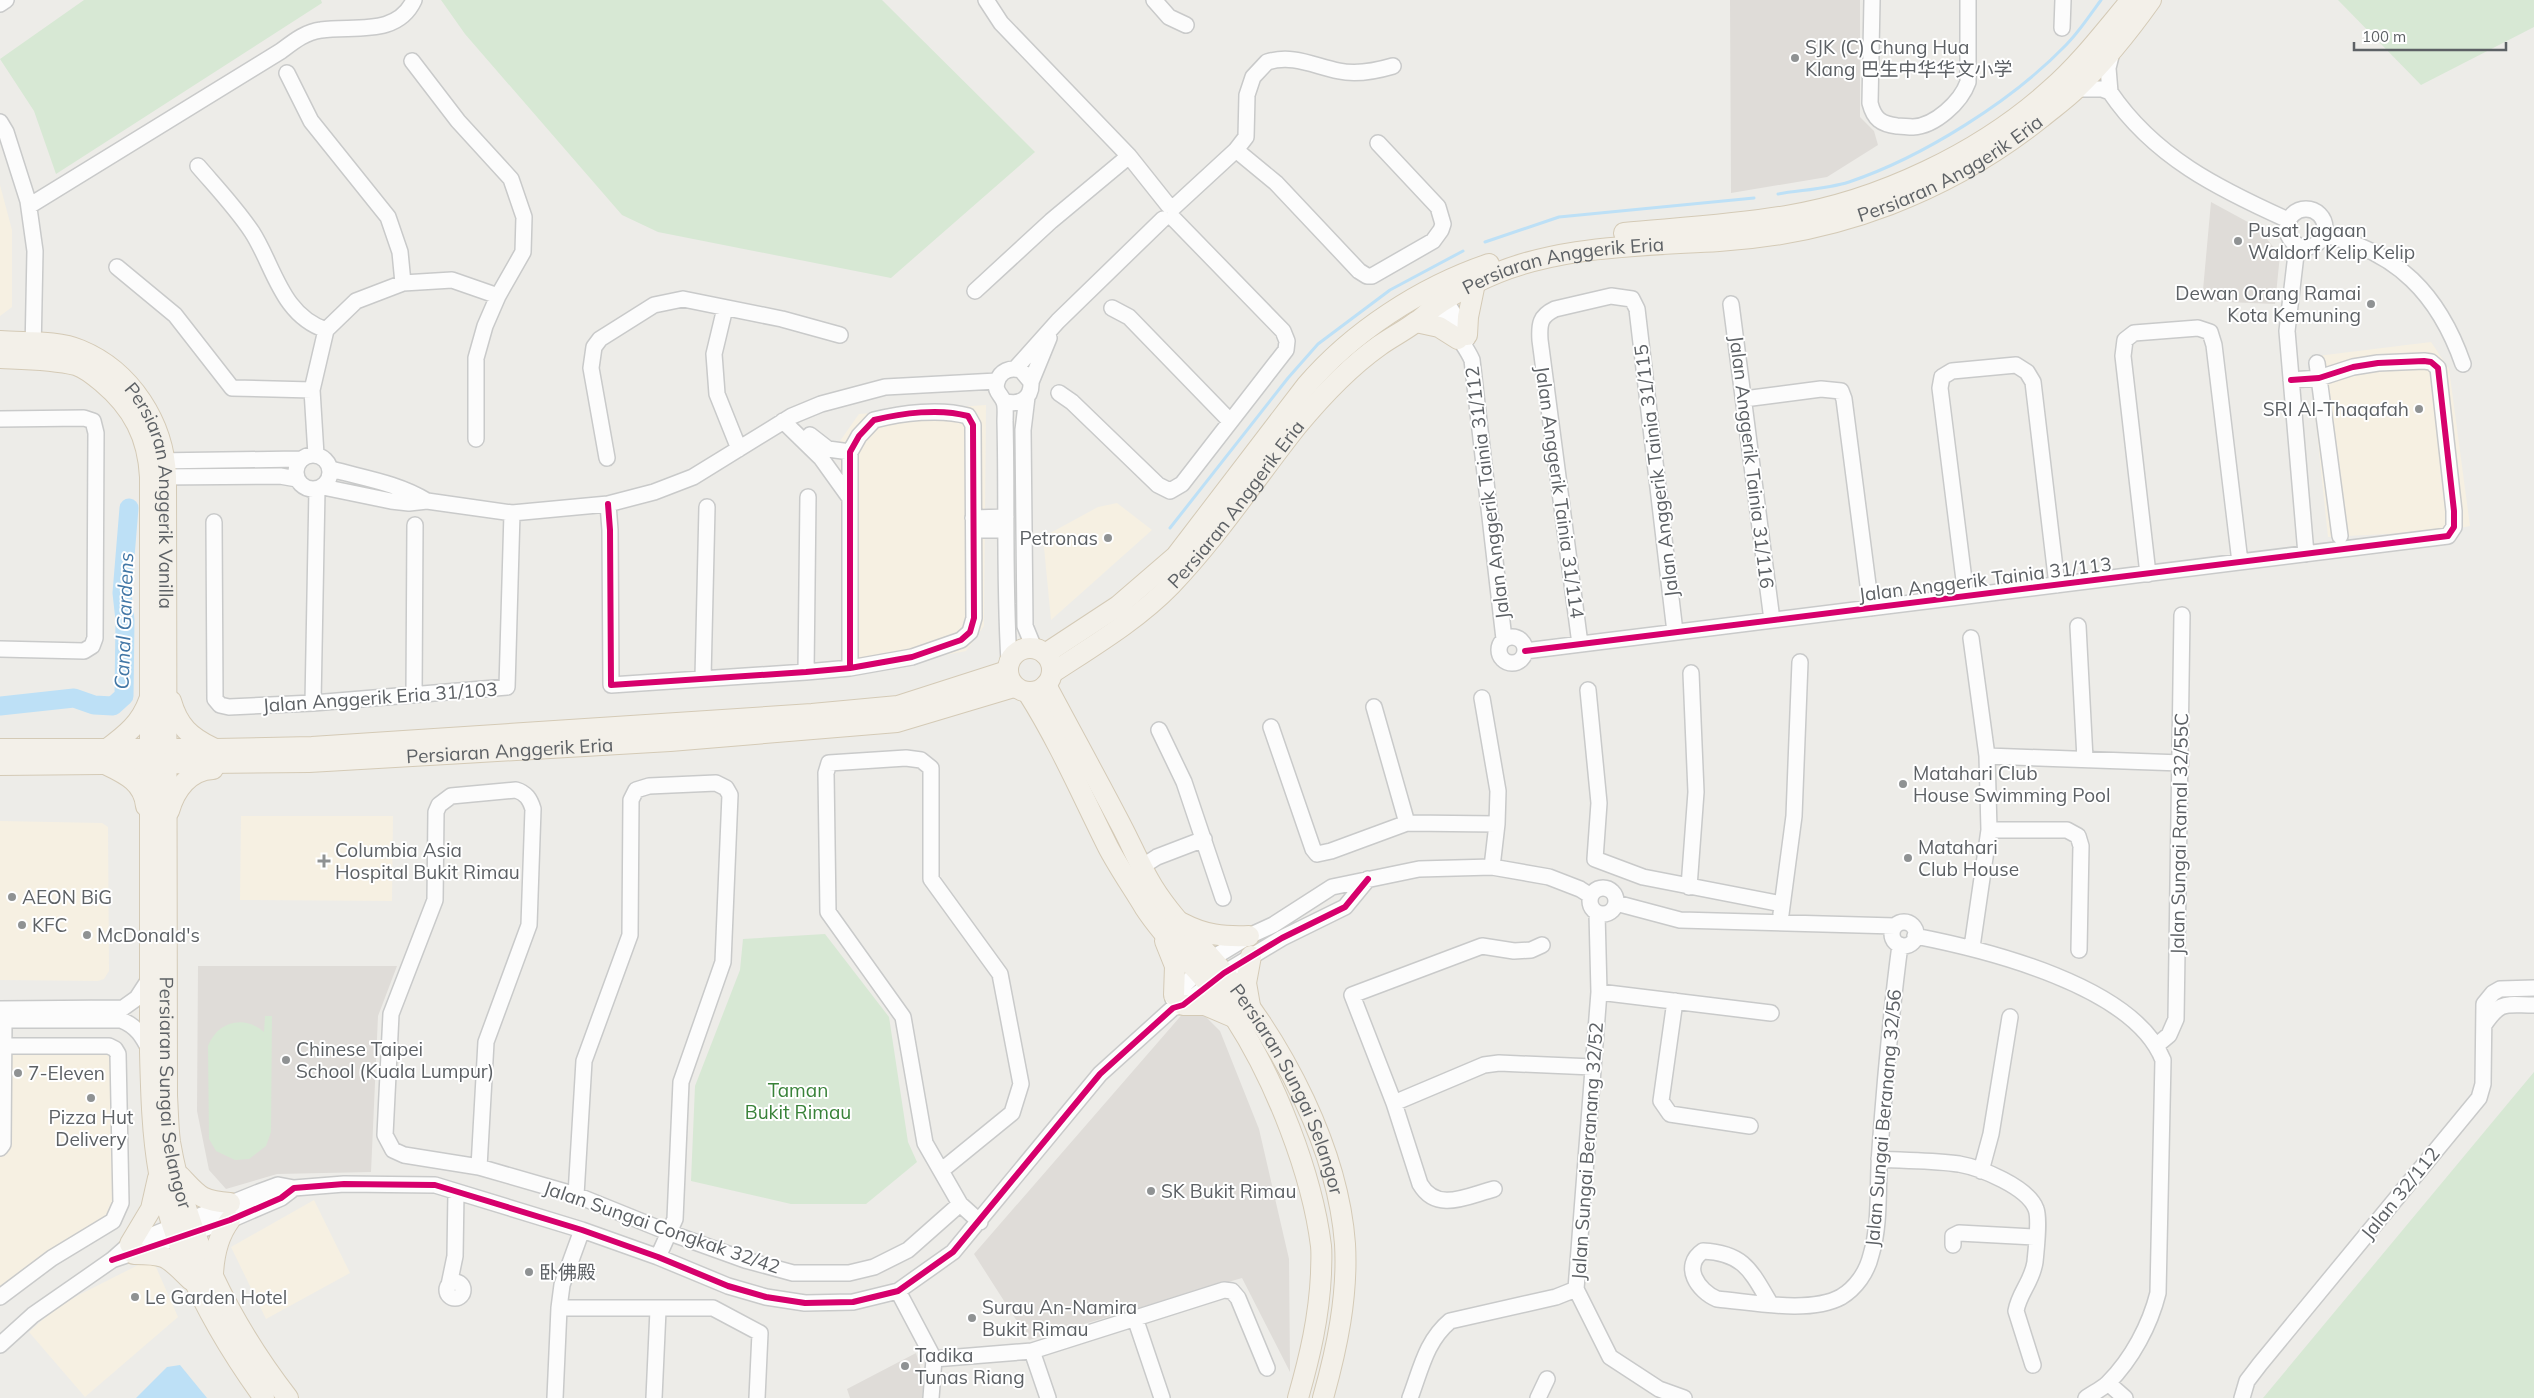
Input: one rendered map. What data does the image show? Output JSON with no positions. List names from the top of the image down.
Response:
{
  "streets": {
    "main road": ["Persiaran Anggerik Eria", "Persiaran Anggerik Vanilla", "Persiaran Sungai Selangor"],
    "street": [
      "Jalan Anggerik Tainia 31/116",
      "Jalan Anggerik Tainia 31/115",
      "Jalan Anggerik Tainia 31/114",
      "Jalan Anggerik Tainia 31/112",
      "Jalan Anggerik Tainia 31/113",
      "Jalan Anggerik Eria 31/103",
      "Jalan Sungai Ramal 32/55C",
      "Jalan Sungai Beranang 32/56",
      "Jalan Sungai Beranang 32/52",
      "Jalan 32/112",
      "Jalan Sungai Congkak 32/42"
    ]
  },
  "crossings": [
    ["Persiaran Anggerik Eria", "Jalan Anggerik Tainia 31/112"],
    ["Persiaran Anggerik Eria", "Persiaran Anggerik Vanilla"],
    ["Persiaran Anggerik Eria", "Persiaran Sungai Selangor"],
    ["Jalan Anggerik Tainia 31/116", "Jalan Anggerik Tainia 31/113"],
    ["Jalan Anggerik Tainia 31/115", "Jalan Anggerik Tainia 31/114"],
    ["Jalan Anggerik Tainia 31/115", "Jalan Anggerik Tainia 31/113"],
    ["Jalan Anggerik Tainia 31/114", "Jalan Anggerik Tainia 31/113"],
    ["Jalan Anggerik Tainia 31/112", "Jalan Anggerik Tainia 31/113"],
    ["Persiaran Anggerik Vanilla", "Persiaran Sungai Selangor"]
  ],
  "water": ["Canal Gardens"],
  "parks": ["Taman Bukit Rimau"],
  "places": {
    "other": [
      "SJK (C) Chung Hua Klang 巴生中华华文小学",
      "Pusat Jagaan Waldorf Kelip Kelip",
      "Dewan Orang Ramai Kota Kemuning",
      "SRI Al-Thaqafah",
      "Petronas",
      "Matahari Club House Swimming Pool",
      "Matahari Club House",
      "AEON BiG",
      "KFC",
      "McDonald's",
      "Chinese Taipei School (Kuala Lumpur)",
      "7-Eleven",
      "Pizza Hut Delivery",
      "SK Bukit Rimau",
      "卧佛殿",
      "Le Garden Hotel",
      "Surau An-Namira Bukit Rimau",
      "Tadika Tunas Riang"
    ],
    "health": ["Columbia Asia Hospital Bukit Rimau"]
  },
  "scale_bar": "100 m"
}
